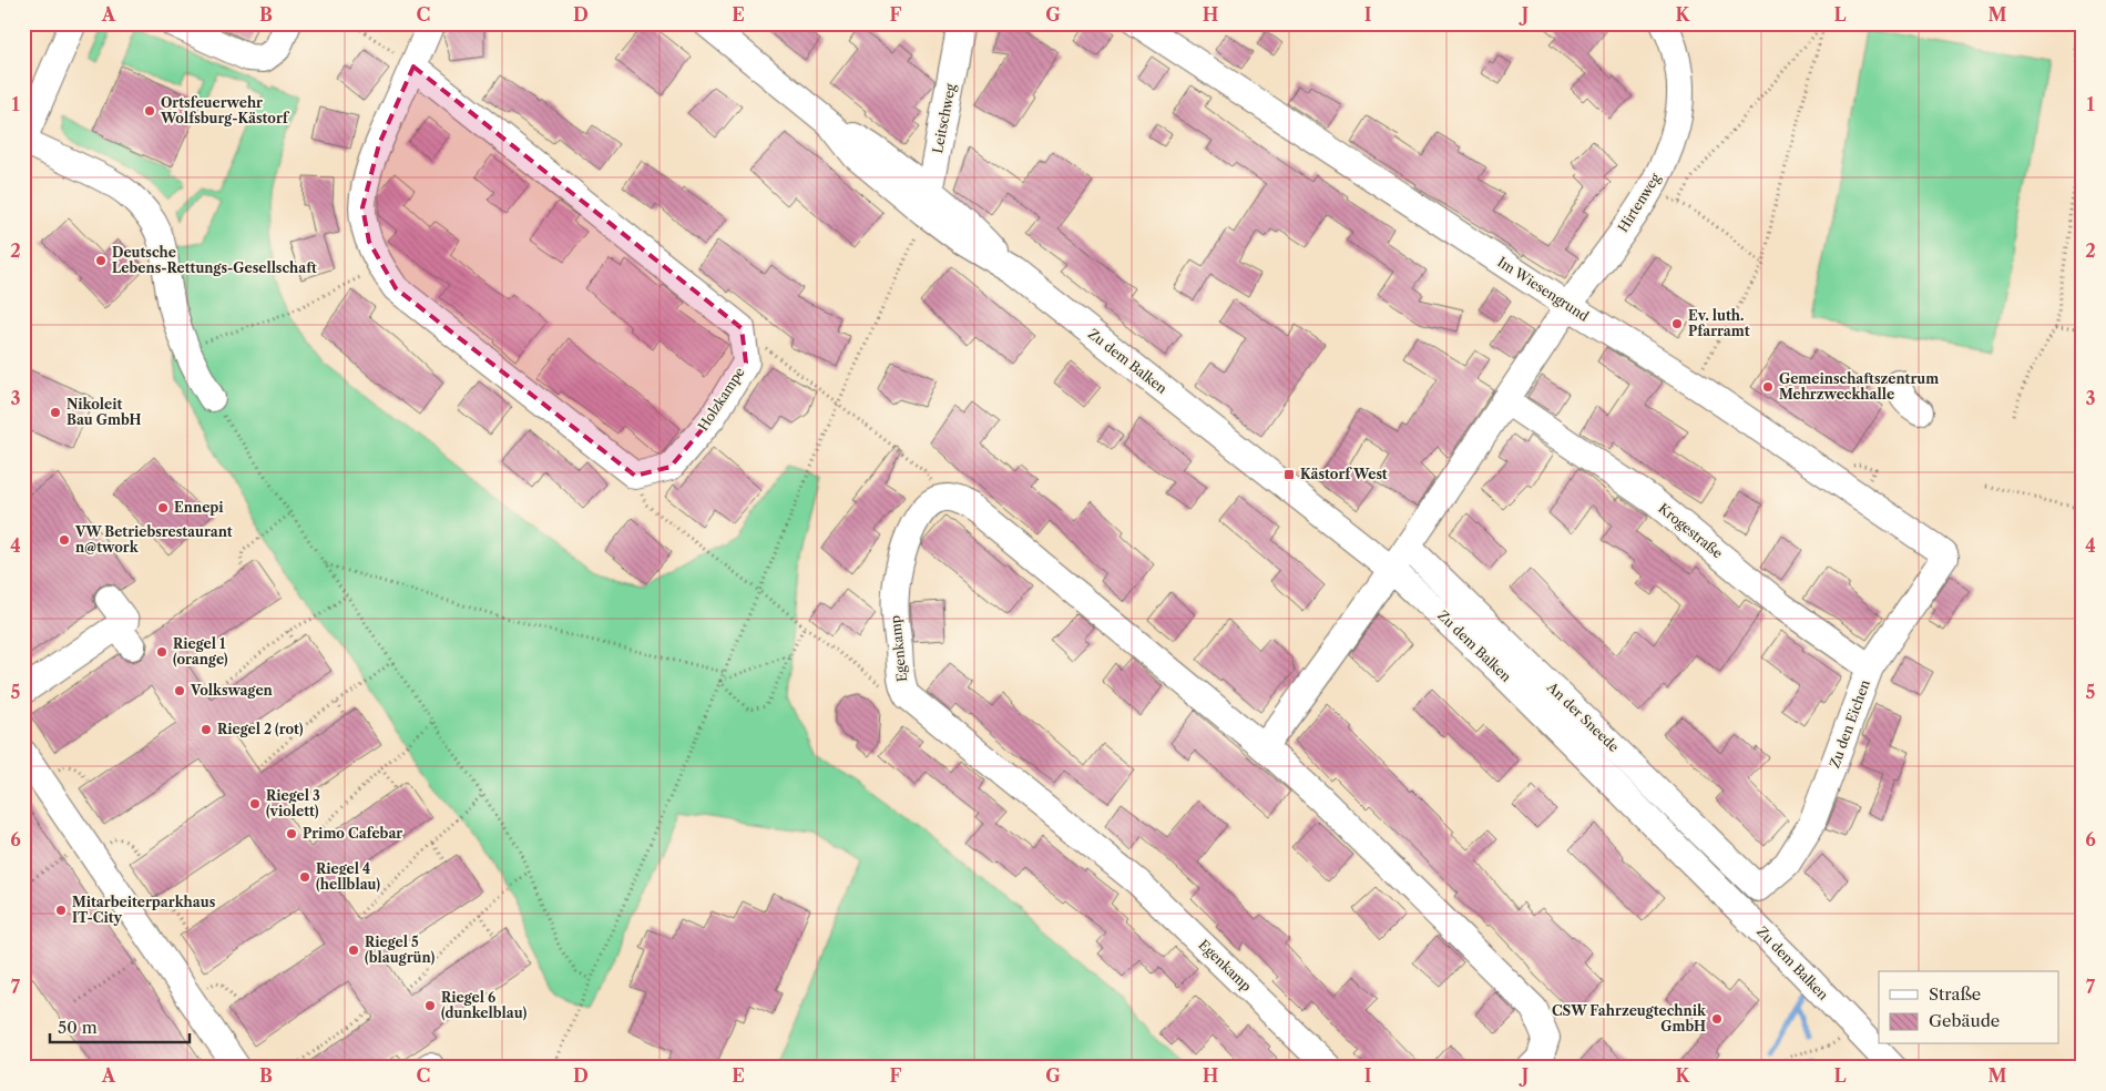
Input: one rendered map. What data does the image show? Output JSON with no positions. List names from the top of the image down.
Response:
{
  "streets": {
    "street": [
      "Leitschweg",
      "Hirtenweg",
      "Im Wiesengrund",
      "Zu dem Balken",
      "Holzkampe",
      "Krogestraße",
      "Egenkamp",
      "An der Sneede",
      "Zu den Eichen"
    ]
  },
  "crossings": [
    ["Leitschweg", "Zu dem Balken"],
    ["Hirtenweg", "Im Wiesengrund"],
    ["Im Wiesengrund", "Zu den Eichen"],
    ["Krogestraße", "Zu den Eichen"],
    ["An der Sneede", "Zu den Eichen"]
  ],
  "places": {
    "other": [
      "Ortsfeuerwehr Wolfsburg-Kästorf",
      "Deutsche Lebens-Rettungs-Gesellschaft",
      "Ev. luth. Pfarramt",
      "Gemeinschaftszentrum Mehrzweckhalle",
      "Nikoleit Bau GmbH",
      "Ennepi",
      "VW Betriebsrestaurant n@twork",
      "Riegel 1 (orange)",
      "Volkswagen",
      "Riegel 2 (rot)",
      "Riegel 3 (violett)",
      "Primo Cafebar",
      "Riegel 4 (hellblau)",
      "Mitarbeiterparkhaus IT-City",
      "Riegel 5 (blaugrün)",
      "Riegel 6 (dunkelblau)",
      "CSW Fahrzeugtechnik GmbH"
    ],
    "transit": ["Kästorf West"]
  },
  "legend": ["Straße", "Gebäude"],
  "scale_bar": "50 m",
  "grid": {
    "columns": [
      "A",
      "B",
      "C",
      "D",
      "E",
      "F",
      "G",
      "H",
      "I",
      "J",
      "K",
      "L",
      "M"
    ],
    "rows": [
      "1",
      "2",
      "3",
      "4",
      "5",
      "6",
      "7"
    ]
  }
}
